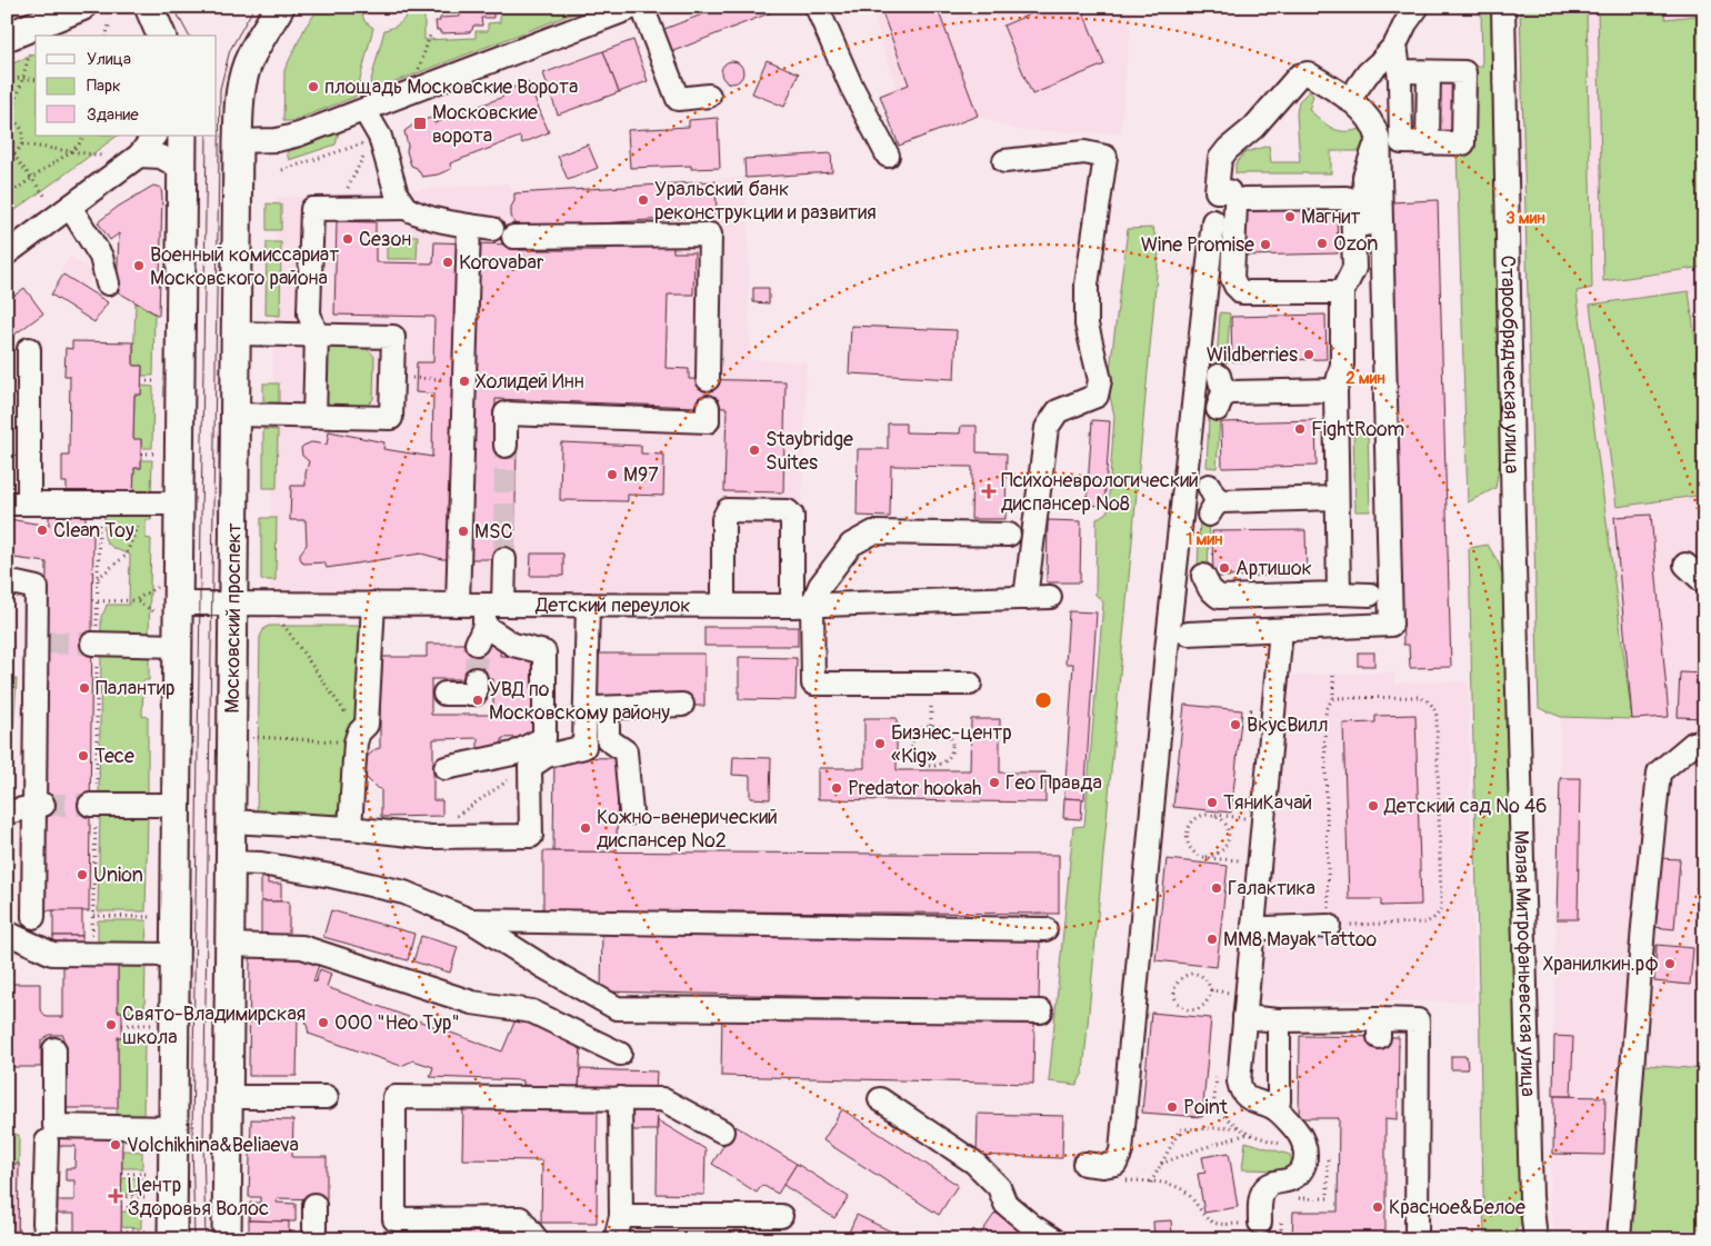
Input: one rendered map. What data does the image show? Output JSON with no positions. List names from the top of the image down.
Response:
{
  "streets": {
    "main road": ["Московский проспект"],
    "street": ["Старообрядческая улица", "Детский переулок", "Малая Митрофаньевская улица"]
  },
  "crossings": [
    ["Старообрядческая улица", "Малая Митрофаньевская улица"],
    ["Детский переулок", "Московский проспект"]
  ],
  "places": {
    "other": [
      "площадь Московские Ворота",
      "Уральский банк реконструкции и развития",
      "Магнит",
      "Сезон",
      "Ozon",
      "Wine Promise",
      "Korovabar",
      "Военный комиссариат Московского района",
      "Wildberries",
      "Холидей Инн",
      "FightRoom",
      "Staybridge Suites",
      "M97",
      "Clean Toy",
      "MSC",
      "Артишок",
      "Палантир",
      "УВД по Московскому району",
      "ВкусВилл",
      "Бизнес-центр «Kig»",
      "Tece",
      "Гео Правда",
      "Predator hookah",
      "ТяниКачай",
      "Детский сад № 46",
      "Кожно-венерический диспансер №2",
      "Union",
      "Галактика",
      "MM8 Mayak Tattoo",
      "Хранилкин.рф",
      "ООО \"Нео Тур\"",
      "Свято-Владимирская школа",
      "Point",
      "Volchikhina&Beliaeva",
      "Красное&Белое"
    ],
    "transit": ["Московские ворота"],
    "health": ["Психоневрологический диспансер №8", "Центр Здоровья Волос"]
  },
  "legend": ["Улица", "Парк", "Здание"],
  "rings": ["3 мин", "2 мин", "1 мин"]
}
